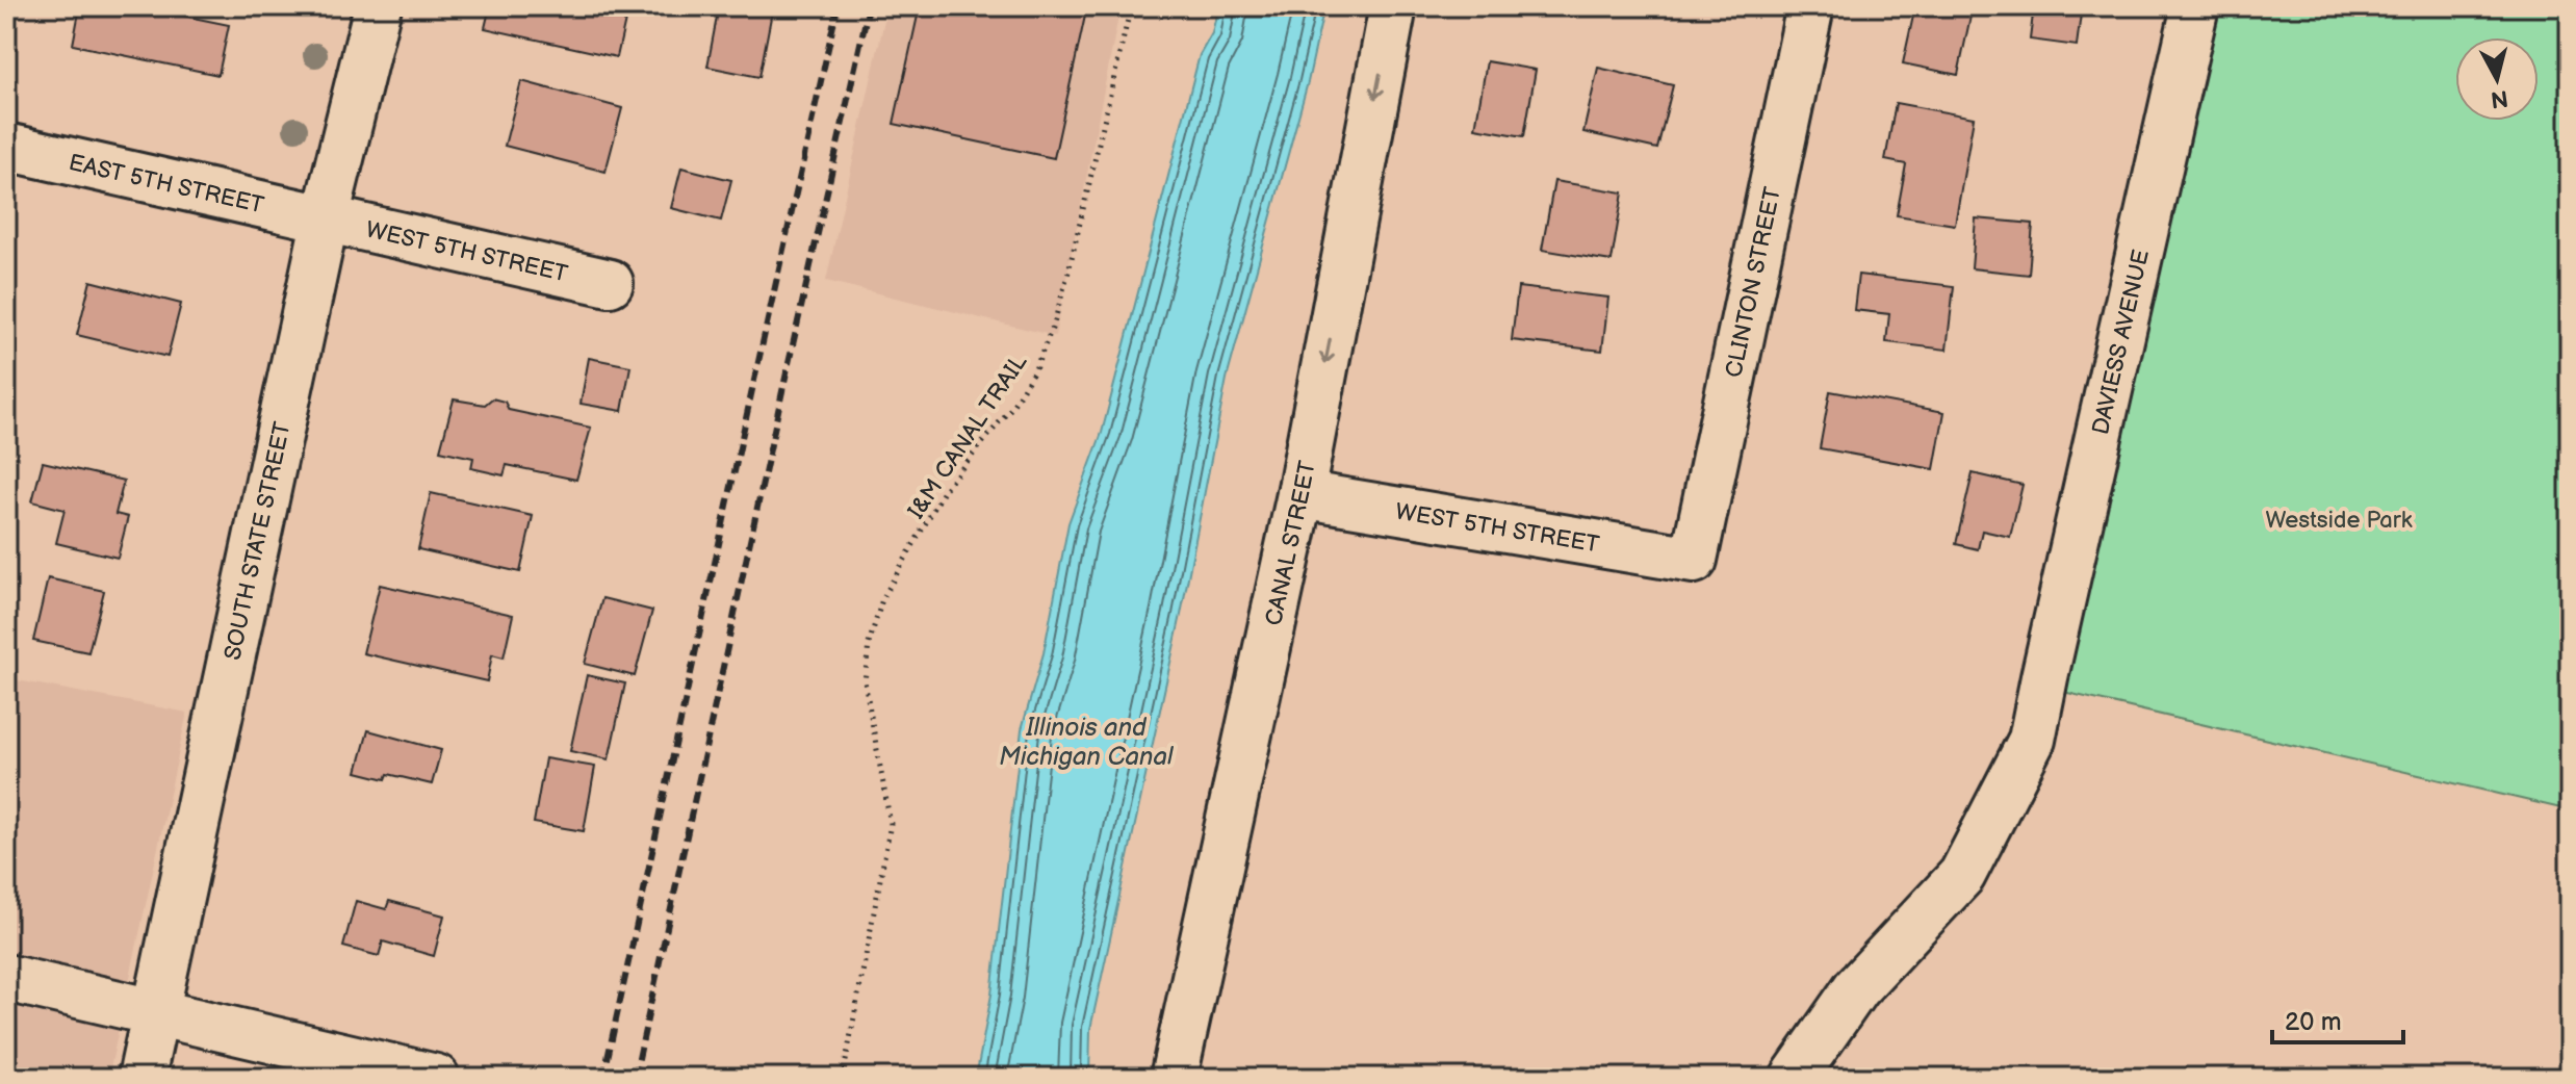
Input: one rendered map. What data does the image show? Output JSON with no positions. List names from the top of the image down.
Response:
{
  "streets": {
    "street": [
      "EAST 5TH STREET",
      "WEST 5TH STREET",
      "CLINTON STREET",
      "DAVIESS AVENUE",
      "SOUTH STATE STREET",
      "CANAL STREET"
    ],
    "path": ["I&M CANAL TRAIL"]
  },
  "crossings": [
    ["EAST 5TH STREET", "WEST 5TH STREET"],
    ["EAST 5TH STREET", "SOUTH STATE STREET"],
    ["WEST 5TH STREET", "CLINTON STREET"],
    ["WEST 5TH STREET", "SOUTH STATE STREET"],
    ["WEST 5TH STREET", "CANAL STREET"]
  ],
  "one_way": ["CANAL STREET"],
  "water": ["Illinois and Michigan Canal"],
  "parks": ["Westside Park"],
  "scale_bar": "20 m",
  "north": "bottom"
}
